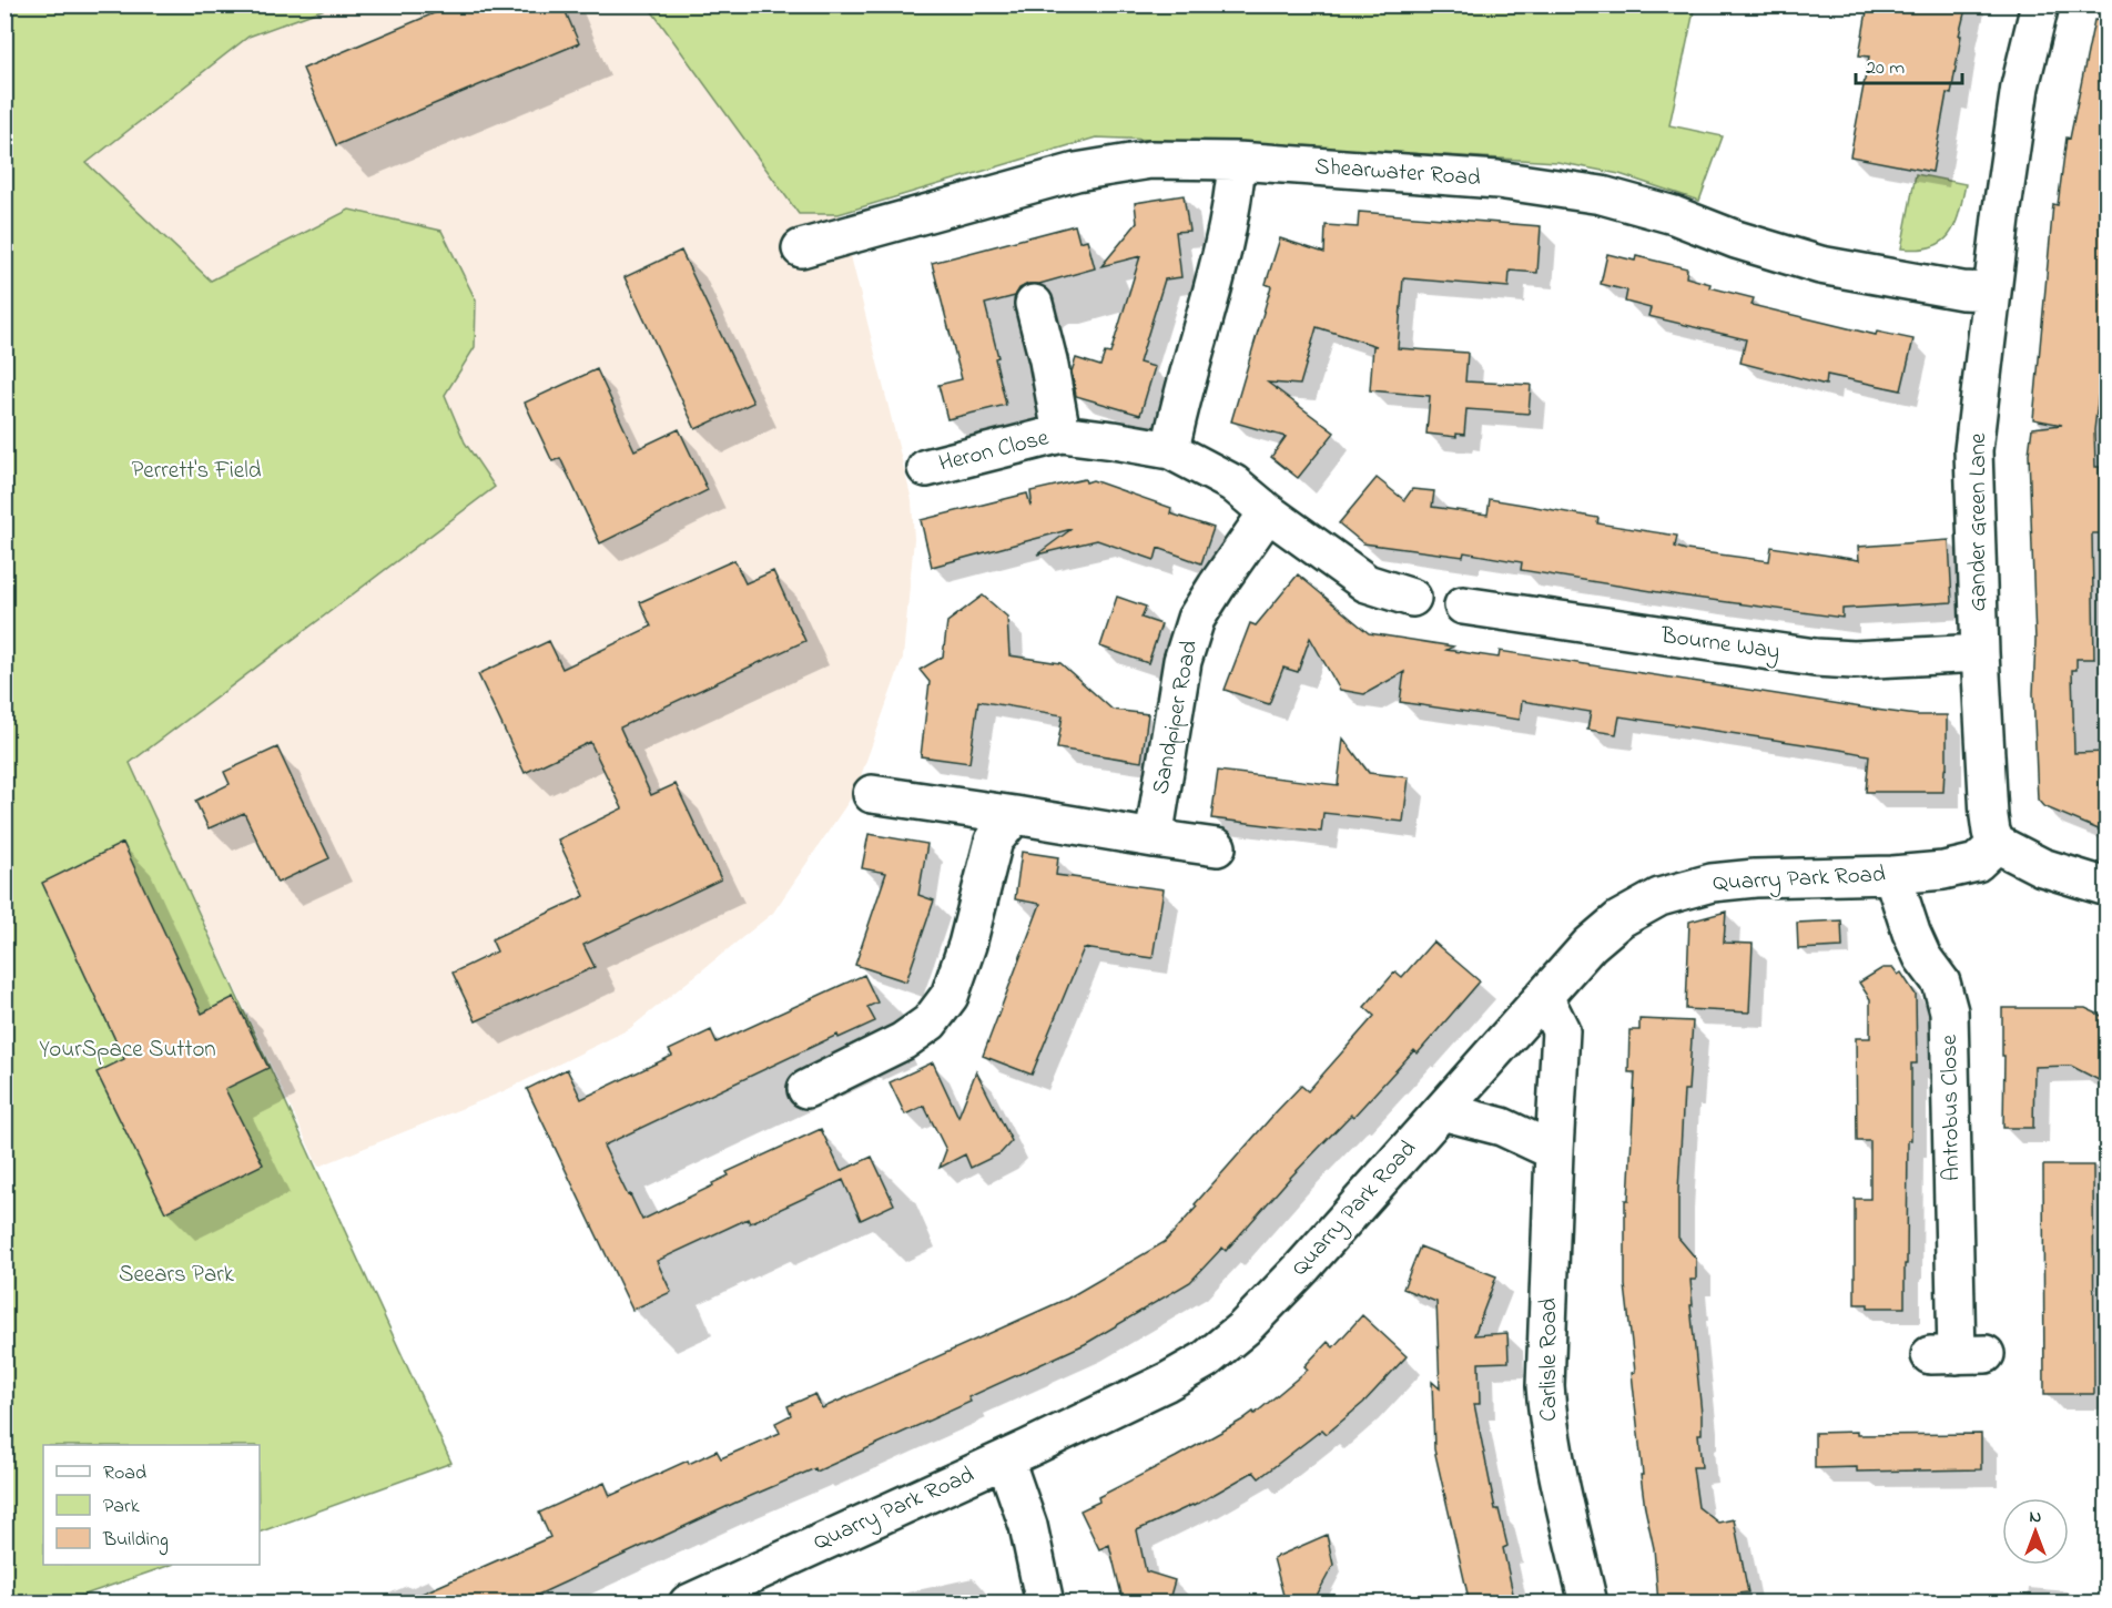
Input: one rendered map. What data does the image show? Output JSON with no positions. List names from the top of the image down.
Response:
{
  "streets": {
    "street": [
      "Shearwater Road",
      "Heron Close",
      "Gander Green Lane",
      "Bourne Way",
      "Sandpiper Road",
      "Quarry Park Road",
      "Antrobus Close",
      "Carlisle Road"
    ]
  },
  "crossings": [
    ["Shearwater Road", "Gander Green Lane"],
    ["Gander Green Lane", "Bourne Way"],
    ["Gander Green Lane", "Quarry Park Road"],
    ["Quarry Park Road", "Antrobus Close"],
    ["Quarry Park Road", "Carlisle Road"]
  ],
  "parks": ["Perrett's Field", "YourSpace Sutton", "Seears Park"],
  "legend": ["Road", "Park", "Building"],
  "scale_bar": "20 m",
  "north": "top"
}
